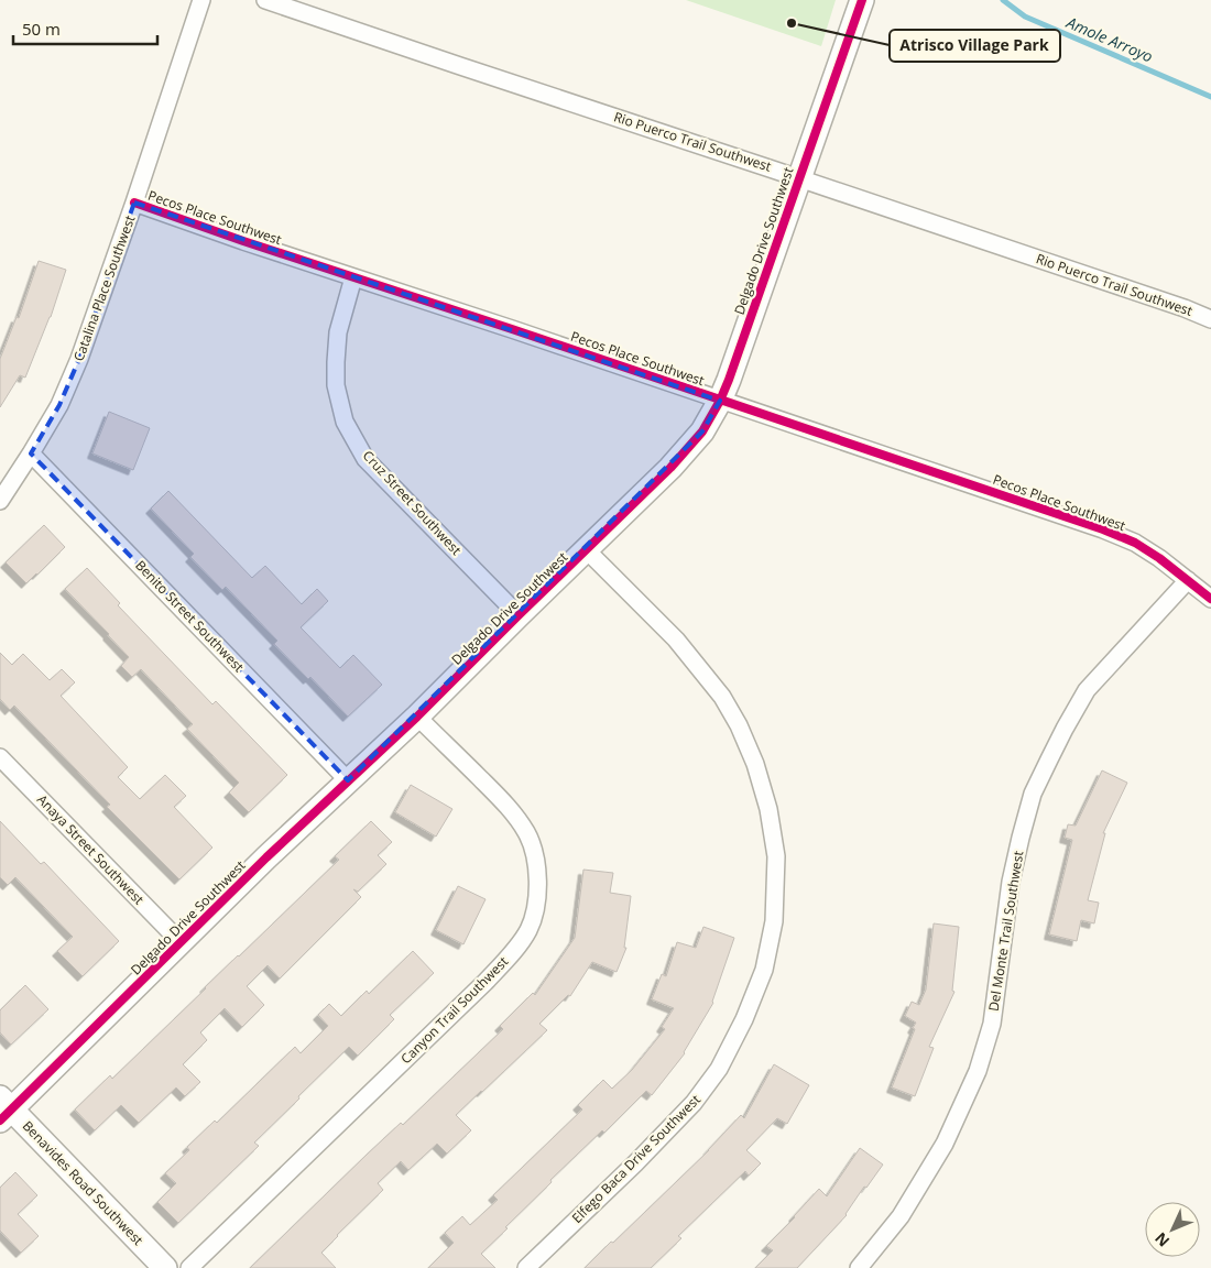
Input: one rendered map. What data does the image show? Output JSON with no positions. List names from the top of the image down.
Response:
{
  "streets": {
    "street": [
      "Rio Puerco Trail Southwest",
      "Pecos Place Southwest",
      "Delgado Drive Southwest",
      "Catalina Place Southwest",
      "Cruz Street Southwest",
      "Benito Street Southwest",
      "Anaya Street Southwest",
      "Del Monte Trail Southwest",
      "Canyon Trail Southwest",
      "Elfego Baca Drive Southwest",
      "Benavides Road Southwest"
    ]
  },
  "crossings": [
    ["Rio Puerco Trail Southwest", "Delgado Drive Southwest"],
    ["Pecos Place Southwest", "Delgado Drive Southwest"],
    ["Pecos Place Southwest", "Catalina Place Southwest"],
    ["Pecos Place Southwest", "Cruz Street Southwest"],
    ["Pecos Place Southwest", "Del Monte Trail Southwest"],
    ["Delgado Drive Southwest", "Cruz Street Southwest"],
    ["Delgado Drive Southwest", "Benito Street Southwest"],
    ["Delgado Drive Southwest", "Anaya Street Southwest"],
    ["Delgado Drive Southwest", "Canyon Trail Southwest"],
    ["Delgado Drive Southwest", "Elfego Baca Drive Southwest"],
    ["Delgado Drive Southwest", "Benavides Road Southwest"],
    ["Catalina Place Southwest", "Benito Street Southwest"]
  ],
  "water": ["Amole Arroyo"],
  "places": ["Atrisco Village Park"],
  "scale_bar": "50 m",
  "north": "bottom left"
}
